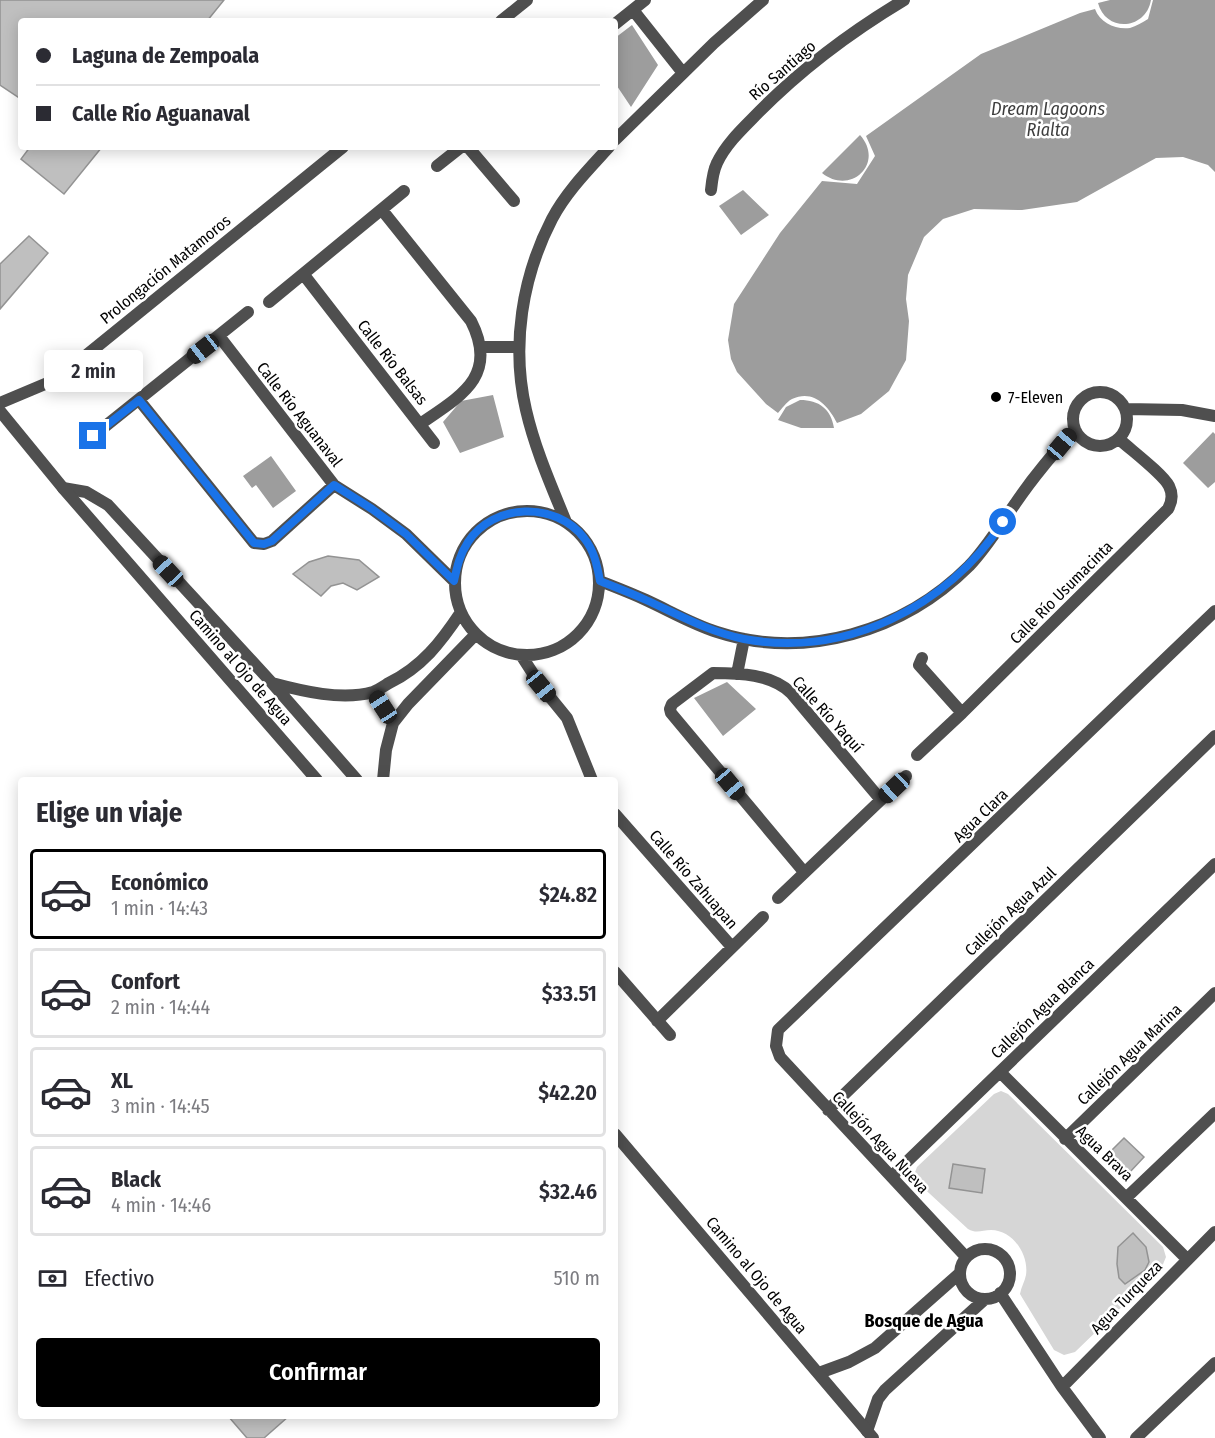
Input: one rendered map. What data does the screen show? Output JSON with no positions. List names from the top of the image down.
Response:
{
  "streets": {
    "street": [
      "Río Santiago",
      "Prolongación Matamoros",
      "Calle Río Balsas",
      "Calle Río Aguanaval",
      "Calle Río Usumacinta",
      "Camino al Ojo de Agua",
      "Calle Río Yaquí",
      "Agua Clara",
      "Calle Río Zahuapan",
      "Callejón Agua Azul",
      "Callejón Agua Blanca",
      "Callejón Agua Marina",
      "Callejón Agua Nueva",
      "Agua Brava",
      "Agua Turqueza"
    ]
  },
  "crossings": [
    ["Agua Clara", "Callejón Agua Nueva"],
    ["Callejón Agua Azul", "Callejón Agua Nueva"],
    ["Callejón Agua Blanca", "Callejón Agua Nueva"],
    ["Callejón Agua Blanca", "Agua Brava"],
    ["Callejón Agua Marina", "Agua Brava"],
    ["Agua Brava", "Agua Turqueza"]
  ],
  "districts": ["Bosque de Agua"],
  "water": ["Dream Lagoons Rialta"],
  "places": ["7-Eleven"],
  "page": {
    "banner": ["Laguna de Zempoala", "Calle Río Aguanaval"],
    "bubble": "2 min",
    "heading": "Elige un viaje",
    "list": [
      {
        "name": "Económico",
        "note": "1 min · 14:43",
        "value": "$24.82"
      },
      {
        "name": "Confort",
        "note": "2 min · 14:44",
        "value": "$33.51"
      },
      {
        "name": "XL",
        "note": "3 min · 14:45",
        "value": "$42.20"
      },
      {
        "name": "Black",
        "note": "4 min · 14:46",
        "value": "$32.46"
      }
    ],
    "pay": ["Efectivo", "510 m"],
    "buttons": "Confirmar"
  }
}
